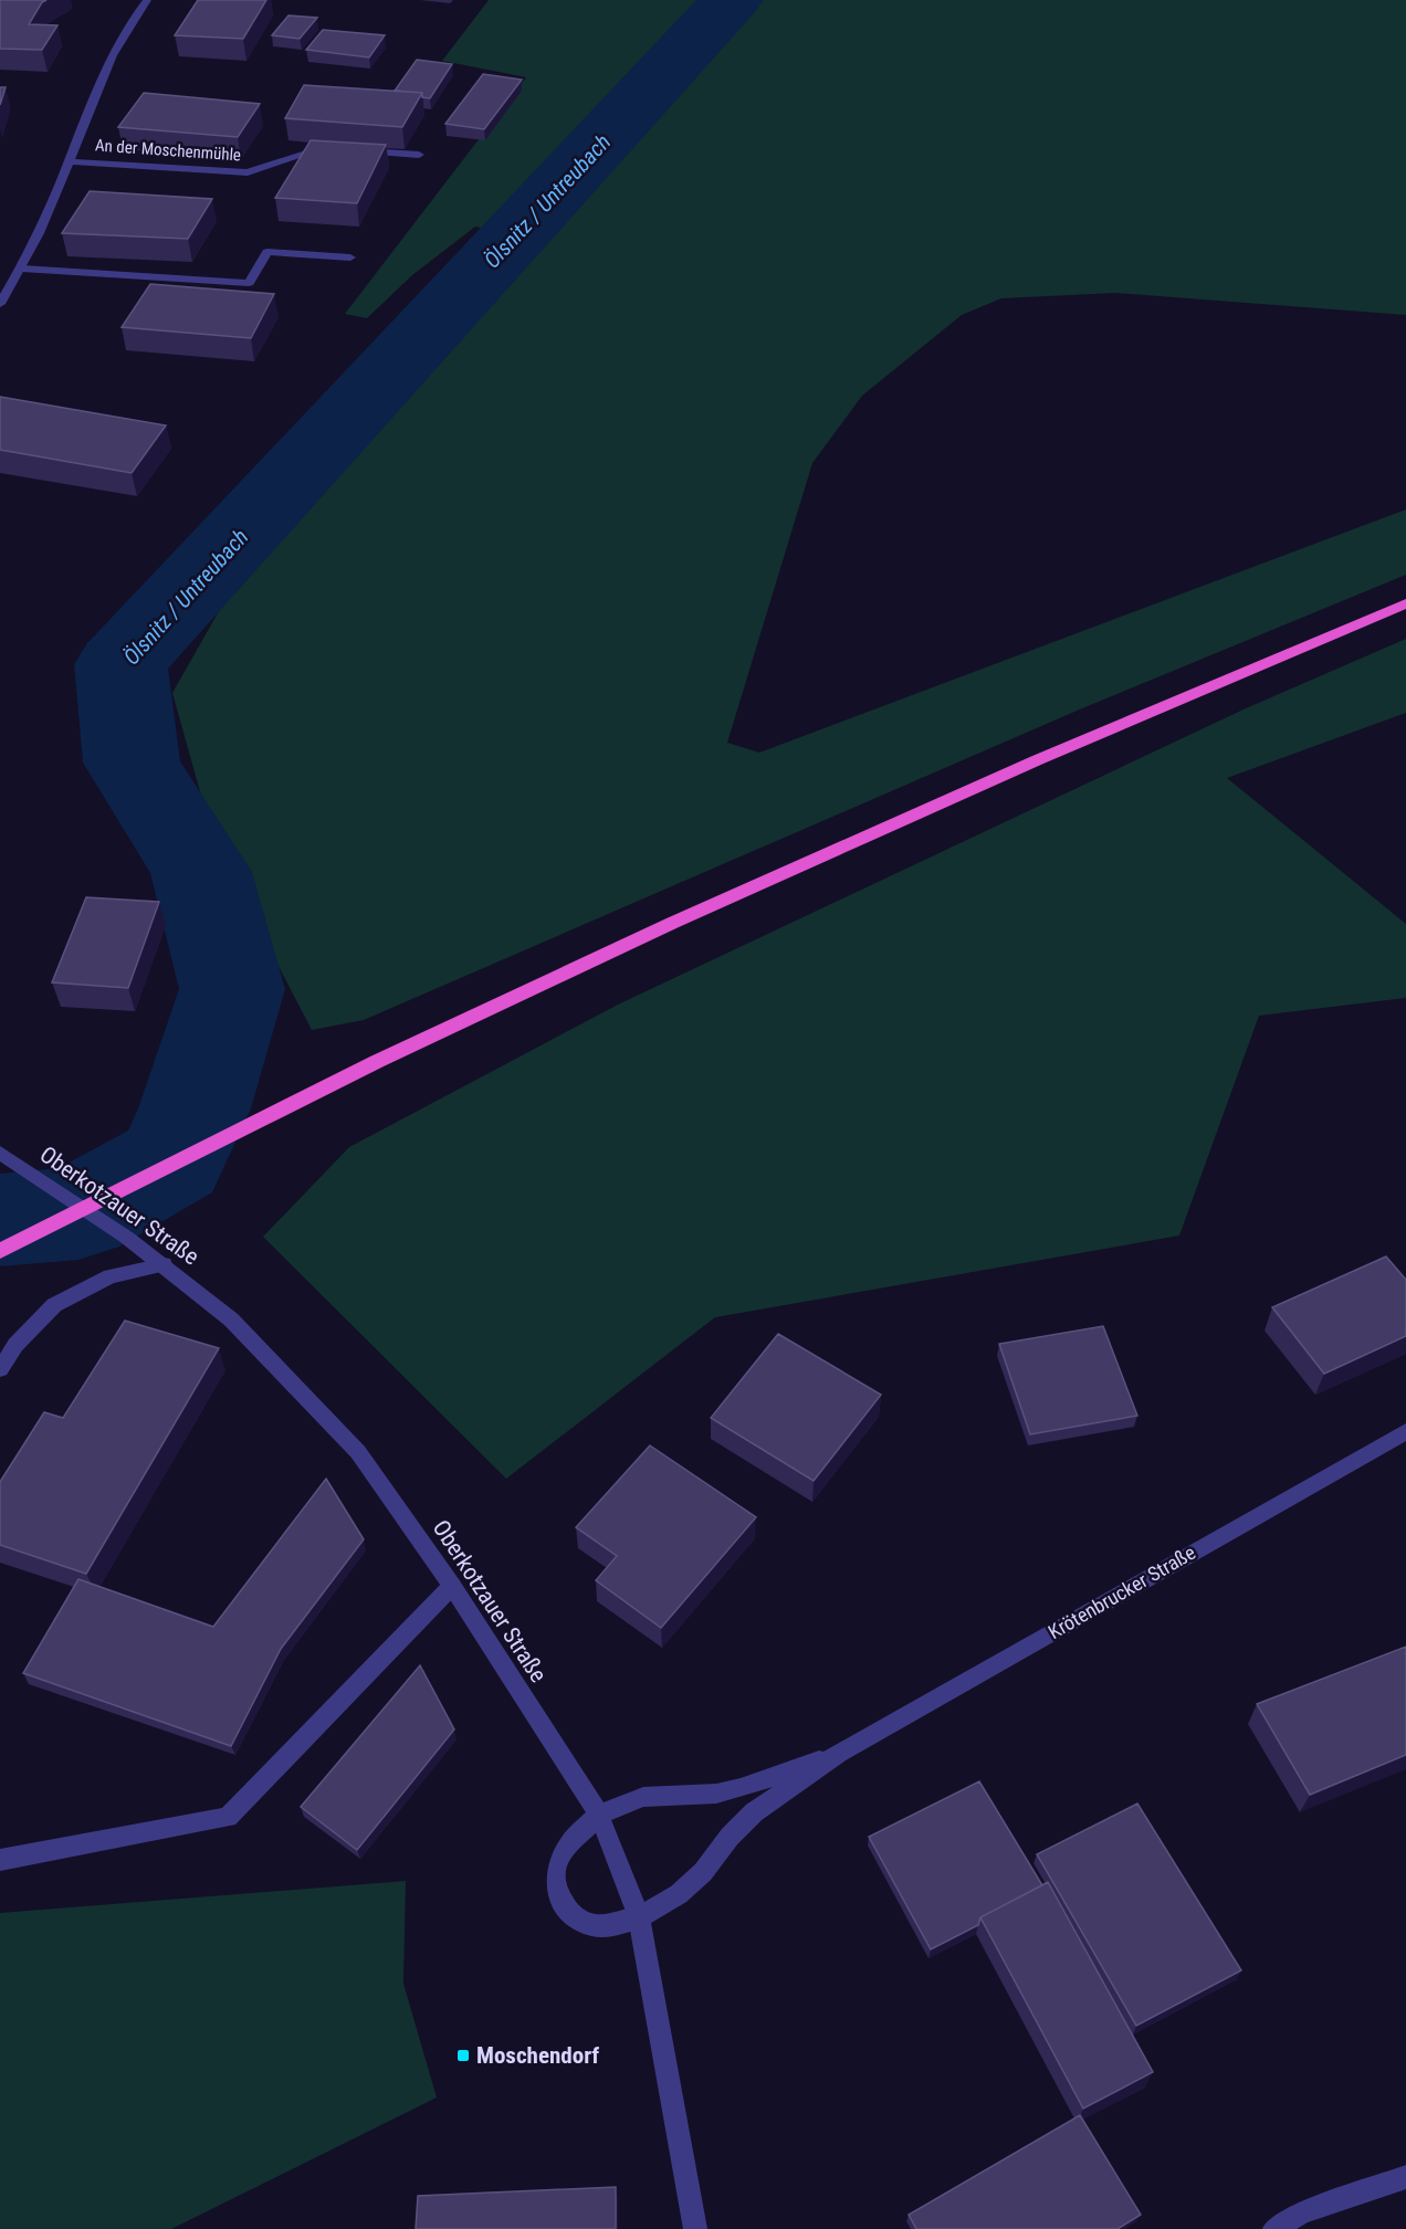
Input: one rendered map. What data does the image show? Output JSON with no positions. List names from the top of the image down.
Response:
{
  "streets": {
    "street": ["An der Moschenmühle", "Oberkotzauer Straße", "Krötenbrucker Straße"]
  },
  "crossings": [
    ["Oberkotzauer Straße", "Krötenbrucker Straße"]
  ],
  "water": ["Ölsnitz / Untreubach"],
  "places": {
    "transit": ["Moschendorf"]
  }
}
